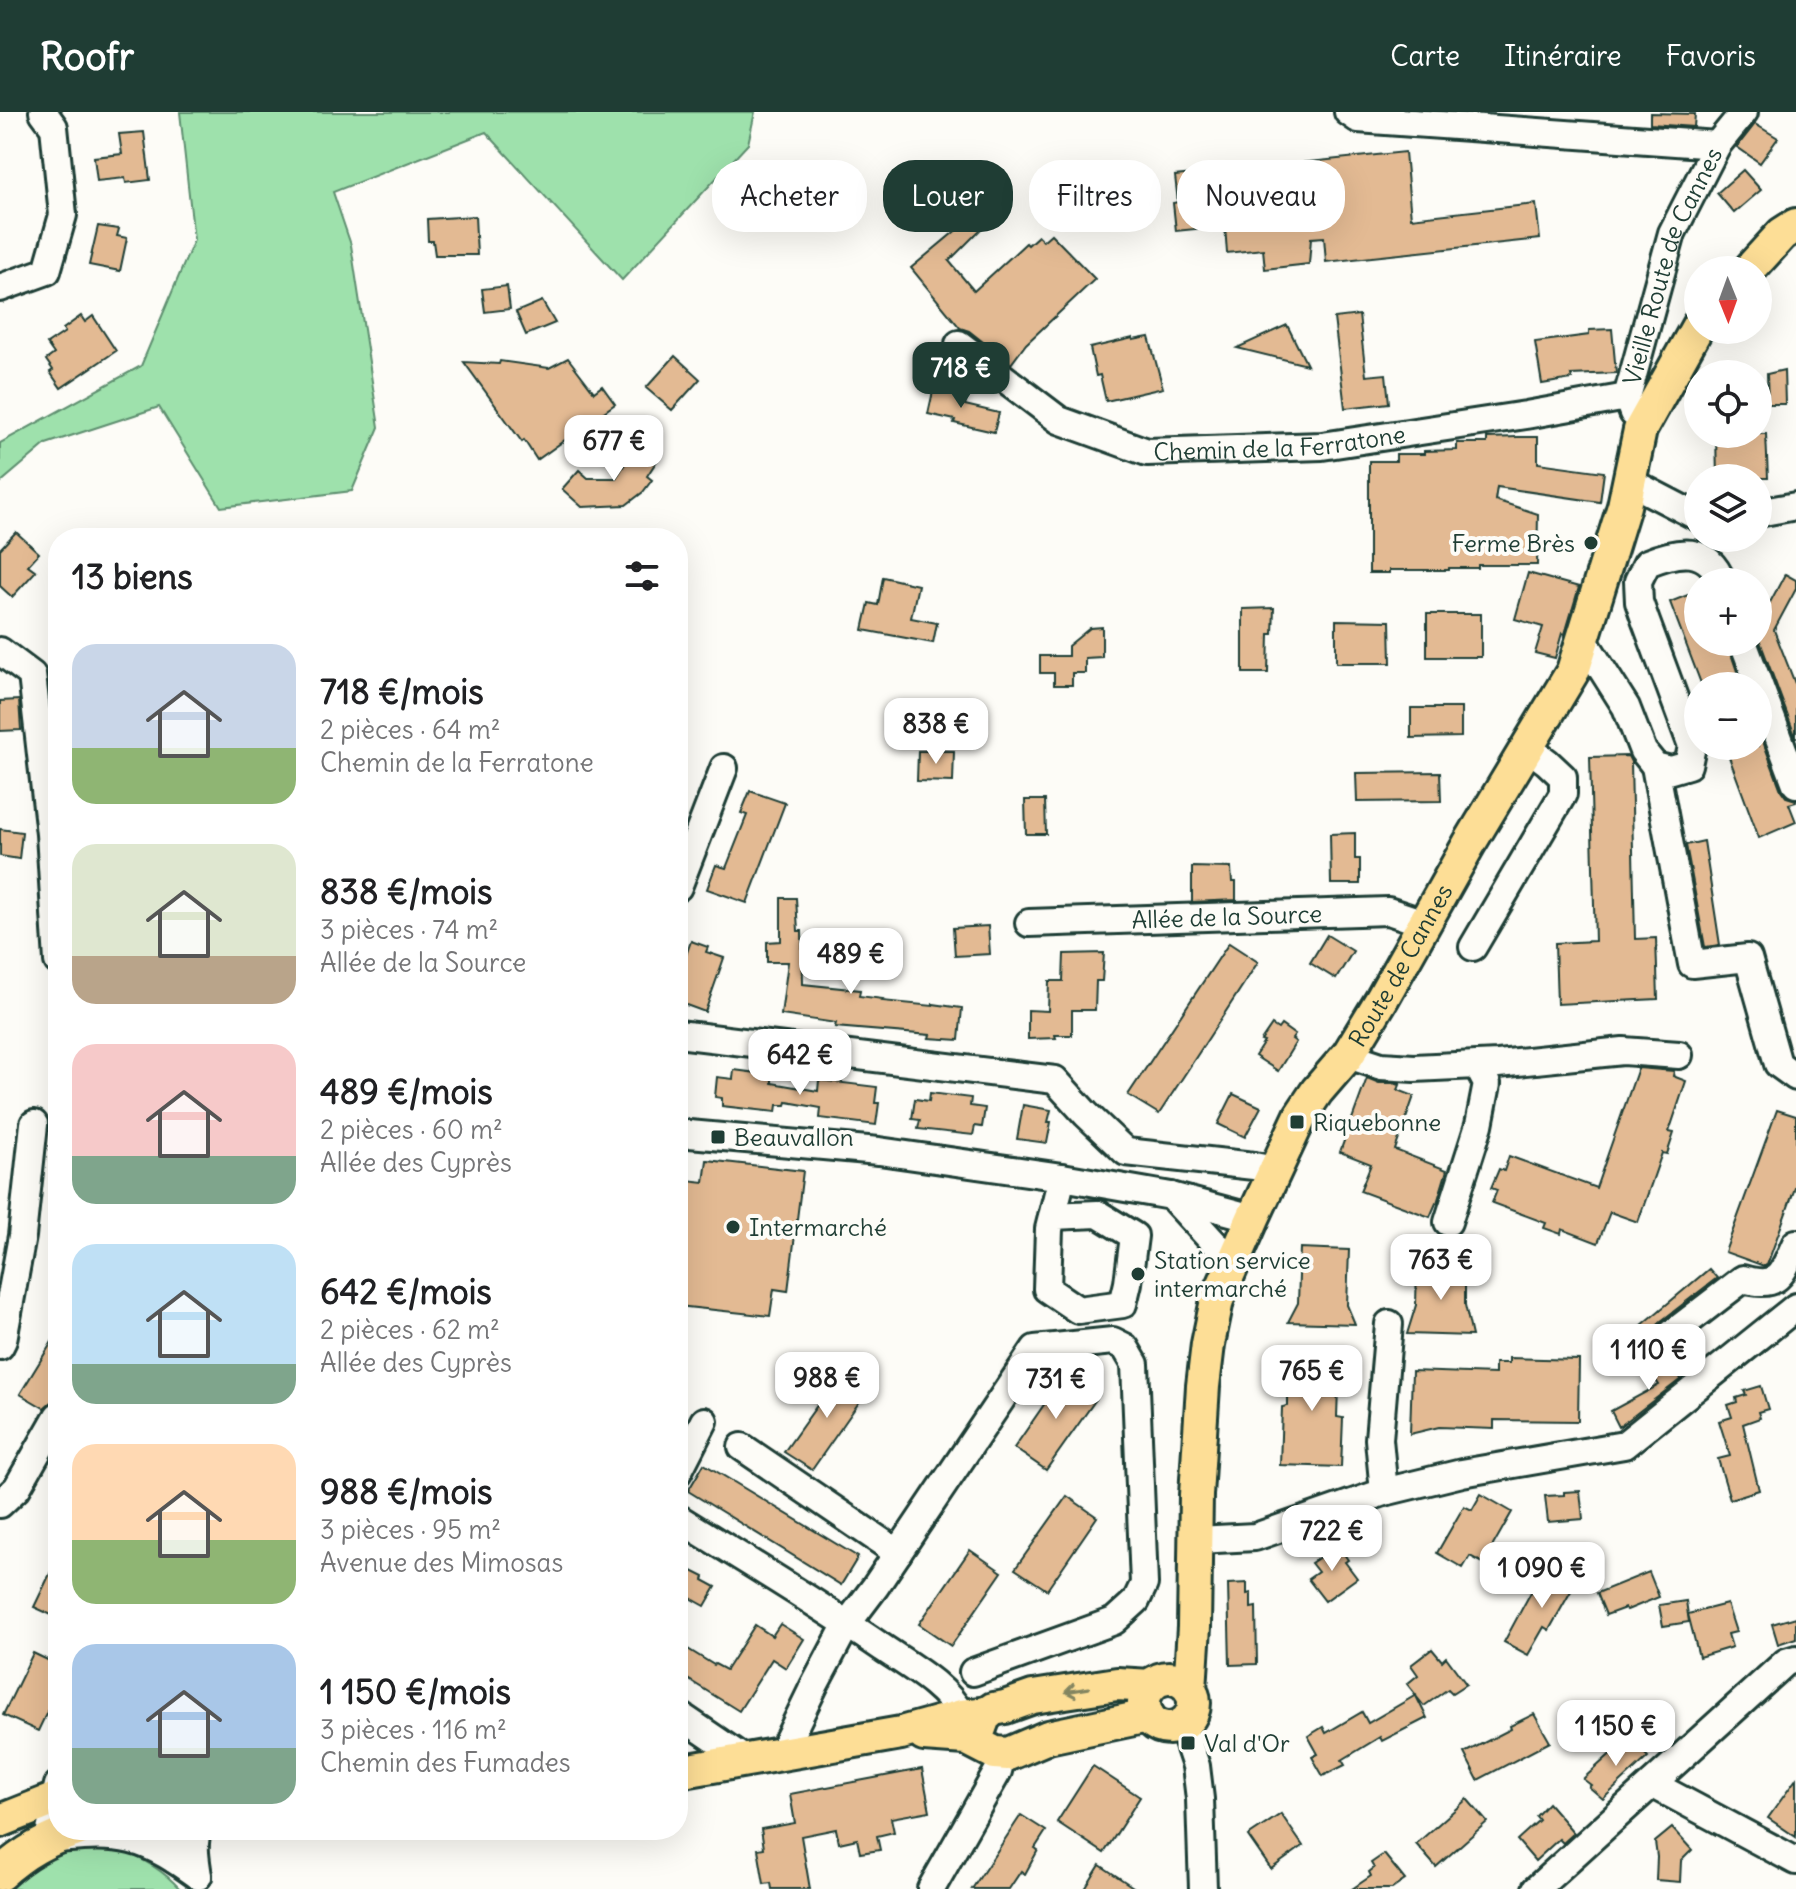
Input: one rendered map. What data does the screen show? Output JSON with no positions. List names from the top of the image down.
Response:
{
  "streets": {
    "main road": ["Route de Cannes"],
    "street": ["Vieille Route de Cannes", "Chemin de la Ferratone", "Allée de la Source"]
  },
  "crossings": [
    ["Vieille Route de Cannes", "Chemin de la Ferratone"],
    ["Vieille Route de Cannes", "Route de Cannes"],
    ["Allée de la Source", "Route de Cannes"]
  ],
  "places": {
    "other": ["Ferme Brès", "Intermarché", "Station service intermarché"],
    "transit": ["Riquebonne", "Beauvallon", "Val d'Or"]
  },
  "north": "bottom",
  "page": {
    "header": "Roofr",
    "nav": ["Carte", "Itinéraire", "Favoris"],
    "chip": [
      "Acheter",
      "Louer",
      "Filtres",
      "Nouveau"
    ],
    "map_buttons": ["+", "−"],
    "price": [
      "718 €",
      "677 €",
      "838 €",
      "489 €",
      "642 €",
      "763 €",
      "1 110 €",
      "765 €",
      "988 €",
      "731 €",
      "722 €",
      "1 090 €",
      "1 150 €"
    ],
    "heading": "13 biens",
    "list": [
      {
        "name": "718 €/mois",
        "note": "2 pièces · 64 m² · Chemin de la Ferratone"
      },
      {
        "name": "838 €/mois",
        "note": "3 pièces · 74 m² · Allée de la Source"
      },
      {
        "name": "489 €/mois",
        "note": "2 pièces · 60 m² · Allée des Cyprès"
      },
      {
        "name": "642 €/mois",
        "note": "2 pièces · 62 m² · Allée des Cyprès"
      },
      {
        "name": "988 €/mois",
        "note": "3 pièces · 95 m² · Avenue des Mimosas"
      },
      {
        "name": "1 150 €/mois",
        "note": "3 pièces · 116 m² · Chemin des Fumades"
      }
    ]
  }
}
